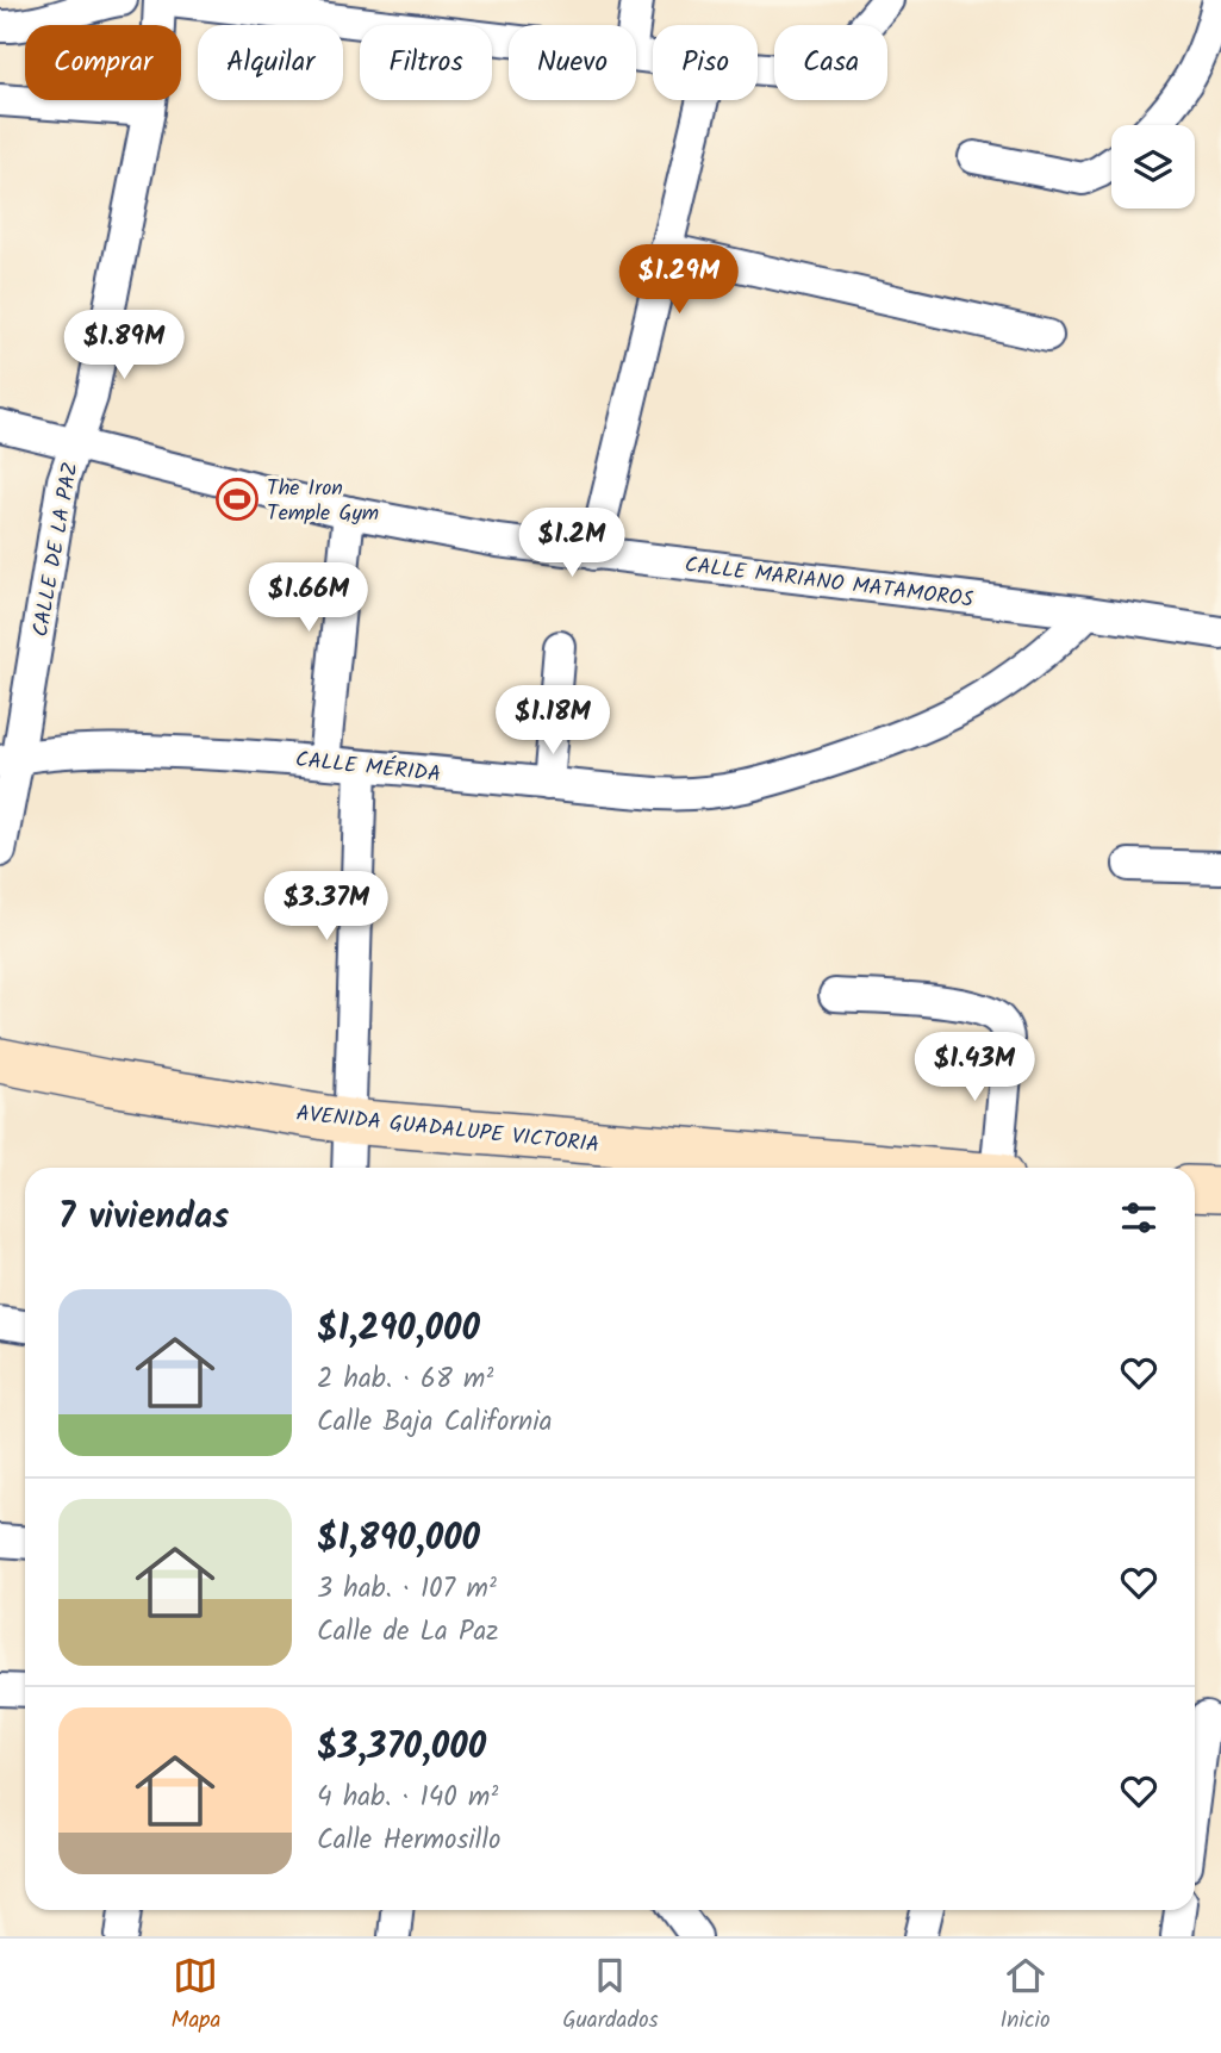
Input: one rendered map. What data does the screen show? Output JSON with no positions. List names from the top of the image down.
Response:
{
  "streets": {
    "main road": ["AVENIDA GUADALUPE VICTORIA"],
    "street": ["CALLE DE LA PAZ", "CALLE MARIANO MATAMOROS", "CALLE MÉRIDA"]
  },
  "crossings": [
    ["CALLE DE LA PAZ", "CALLE MARIANO MATAMOROS"],
    ["CALLE DE LA PAZ", "CALLE MÉRIDA"],
    ["CALLE MARIANO MATAMOROS", "CALLE MÉRIDA"]
  ],
  "places": {
    "sports": ["The Iron Temple Gym"]
  },
  "page": {
    "chip": [
      "Comprar",
      "Alquilar",
      "Filtros",
      "Nuevo",
      "Piso",
      "Casa"
    ],
    "price": [
      "$1.29M",
      "$1.89M",
      "$1.2M",
      "$1.66M",
      "$1.18M",
      "$3.37M",
      "$1.43M"
    ],
    "heading": "7 viviendas",
    "list": [
      {
        "name": "$1,290,000",
        "note": "2 hab. · 68 m² · Calle Baja California"
      },
      {
        "name": "$1,890,000",
        "note": "3 hab. · 107 m² · Calle de La Paz"
      },
      {
        "name": "$3,370,000",
        "note": "4 hab. · 140 m² · Calle Hermosillo"
      }
    ],
    "tabs": ["Mapa", "Guardados", "Inicio"]
  }
}
